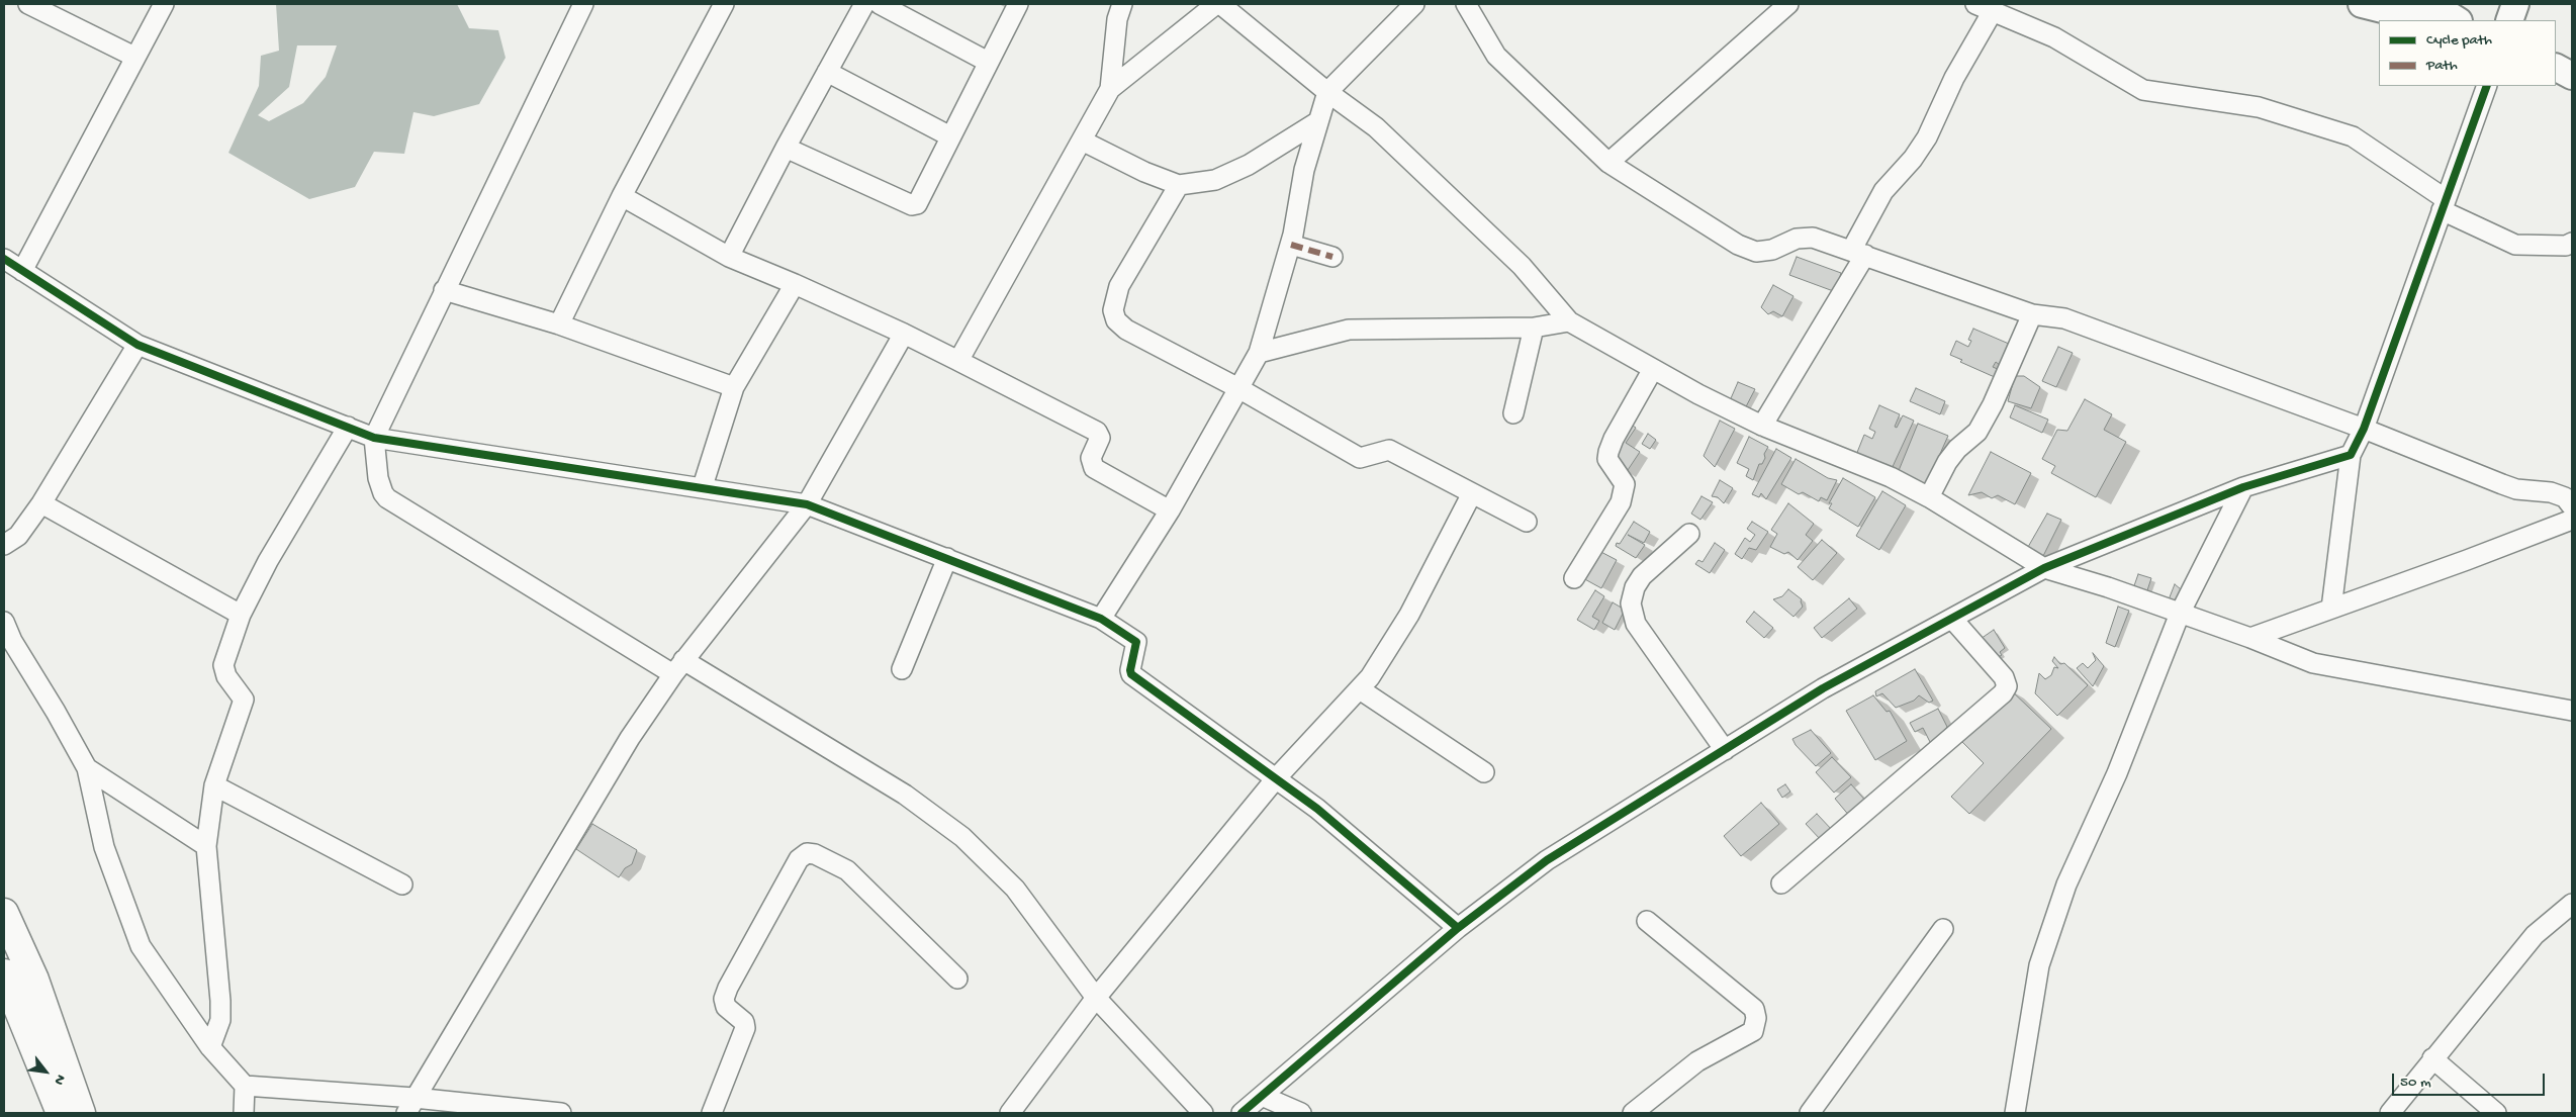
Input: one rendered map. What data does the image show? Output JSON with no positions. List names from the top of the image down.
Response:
{
  "legend": ["Cycle path", "Path"],
  "scale_bar": "50 m",
  "north": "bottom right"
}
